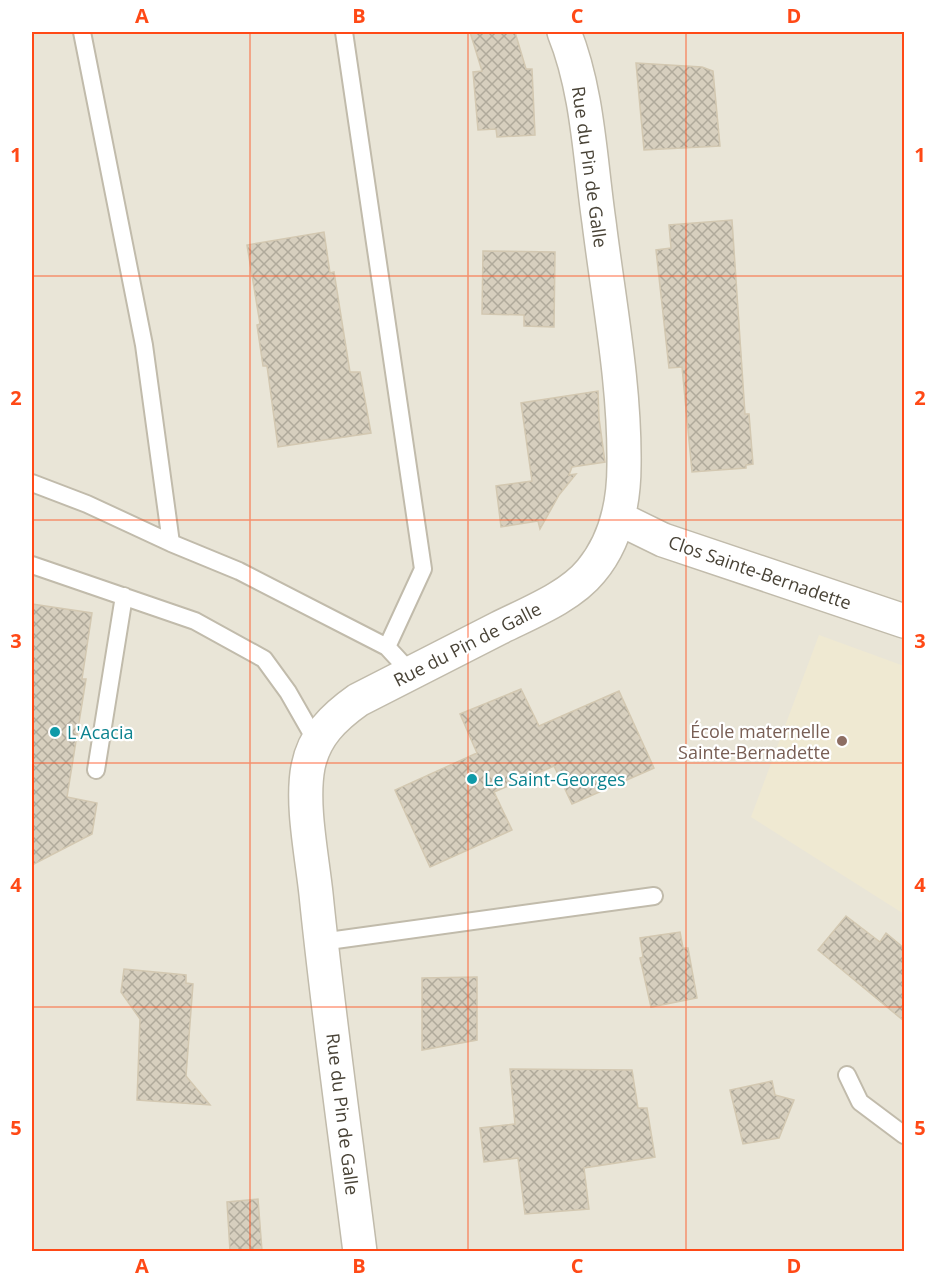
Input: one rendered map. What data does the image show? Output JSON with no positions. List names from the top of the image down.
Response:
{
  "streets": {
    "street": ["Rue du Pin de Galle", "Clos Sainte-Bernadette"]
  },
  "crossings": [
    ["Rue du Pin de Galle", "Clos Sainte-Bernadette"]
  ],
  "places": ["L'Acacia", "École maternelle Sainte-Bernadette", "Le Saint-Georges"],
  "grid": {
    "columns": [
      "A",
      "B",
      "C",
      "D"
    ],
    "rows": [
      "1",
      "2",
      "3",
      "4",
      "5"
    ]
  }
}
